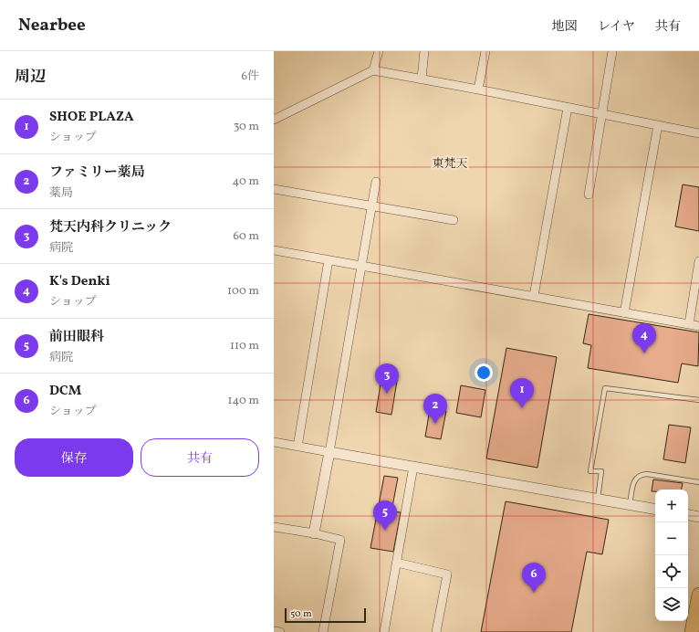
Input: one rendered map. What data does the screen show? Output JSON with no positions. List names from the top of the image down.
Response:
{
  "districts": ["東梵天"],
  "scale_bar": "50 m",
  "page": {
    "header": "Nearbee",
    "nav": ["地図", "レイヤ", "共有"],
    "heading": ["周辺", "6件"],
    "list": [
      {
        "mark": "1",
        "name": "SHOE PLAZA",
        "note": "ショップ",
        "value": "30 m"
      },
      {
        "mark": "2",
        "name": "ファミリー薬局",
        "note": "薬局",
        "value": "40 m"
      },
      {
        "mark": "3",
        "name": "梵天内科クリニック",
        "note": "病院",
        "value": "60 m"
      },
      {
        "mark": "4",
        "name": "K's Denki",
        "note": "ショップ",
        "value": "100 m"
      },
      {
        "mark": "5",
        "name": "前田眼科",
        "note": "病院",
        "value": "110 m"
      },
      {
        "mark": "6",
        "name": "DCM",
        "note": "ショップ",
        "value": "140 m"
      }
    ],
    "pins": [
      "4",
      "3",
      "1",
      "2",
      "5",
      "6"
    ],
    "buttons": ["保存", "共有"],
    "map_buttons": ["+", "−"],
    "scale": "50 m"
  }
}
